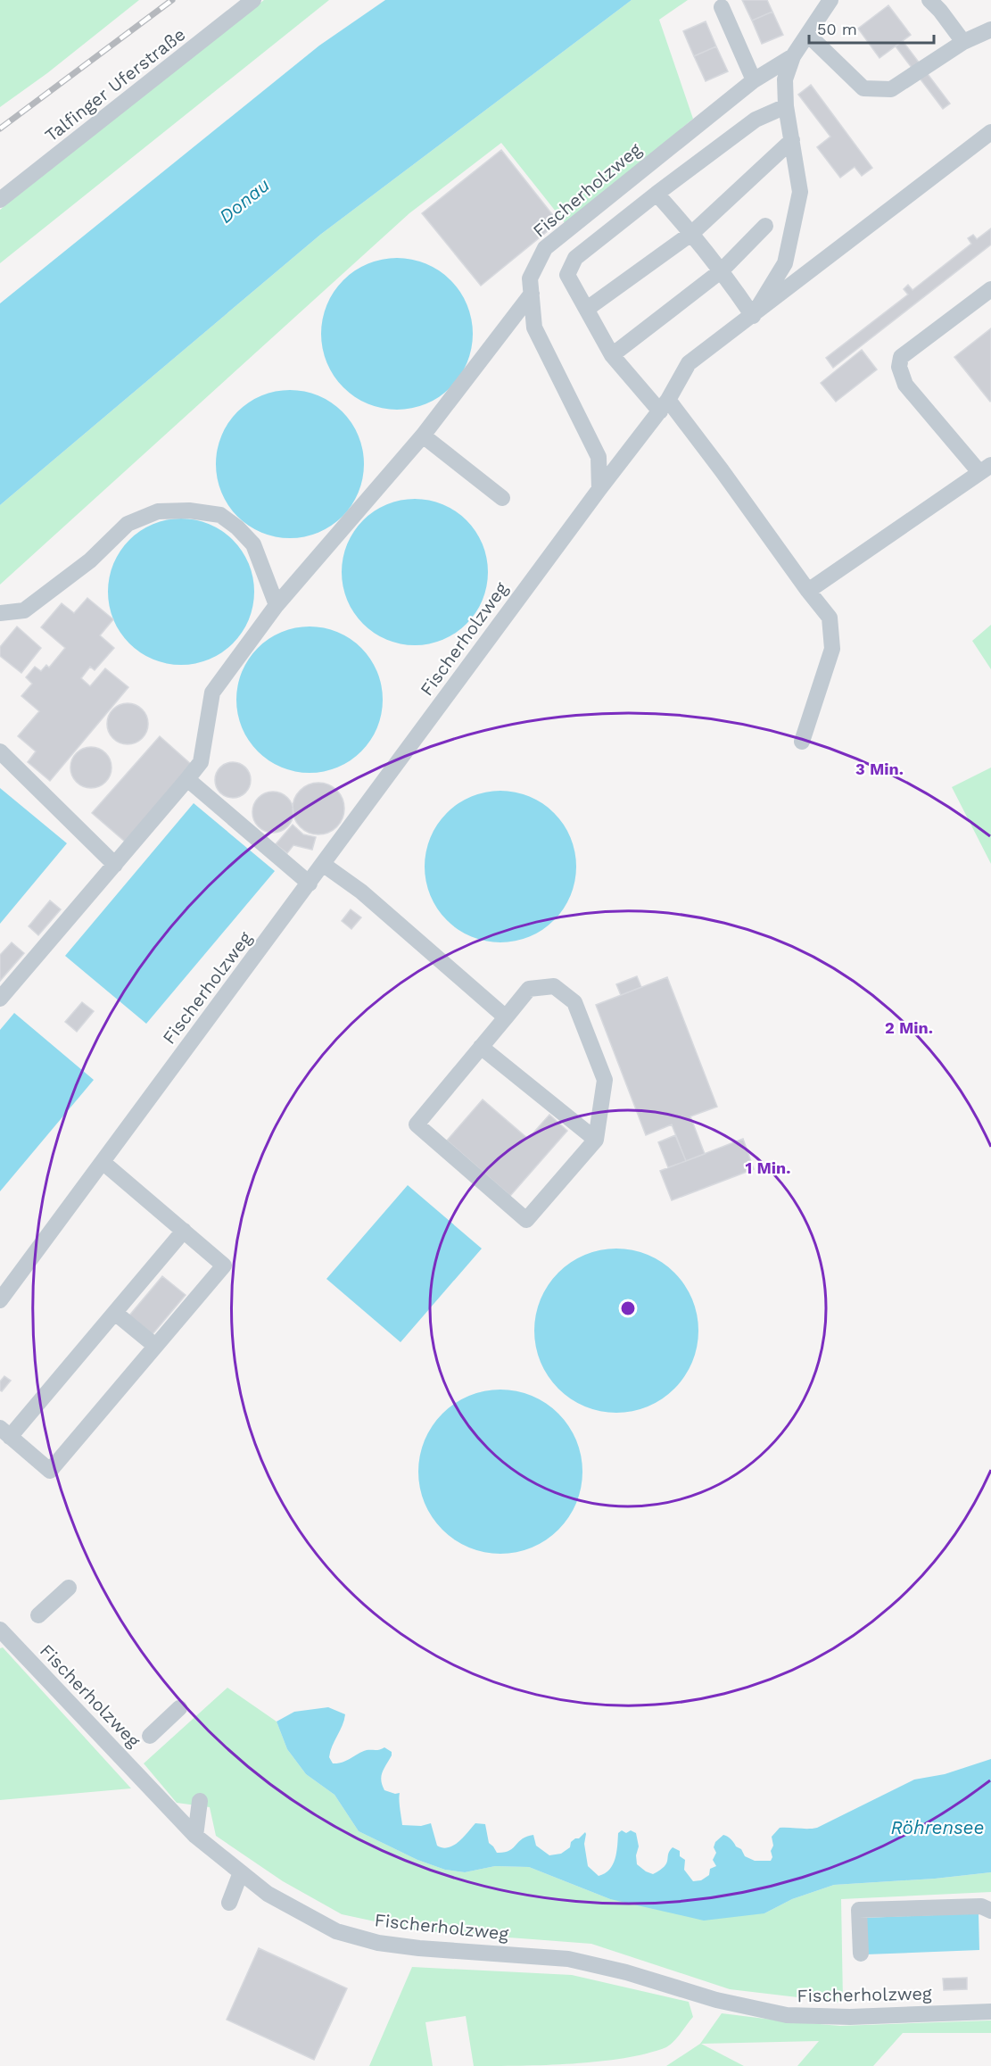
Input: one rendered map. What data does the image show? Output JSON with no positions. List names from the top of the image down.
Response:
{
  "streets": {
    "street": ["Talfinger Uferstraße", "Fischerholzweg"]
  },
  "water": ["Donau", "Röhrensee"],
  "scale_bar": "50 m",
  "rings": ["3 Min.", "2 Min.", "1 Min."]
}
